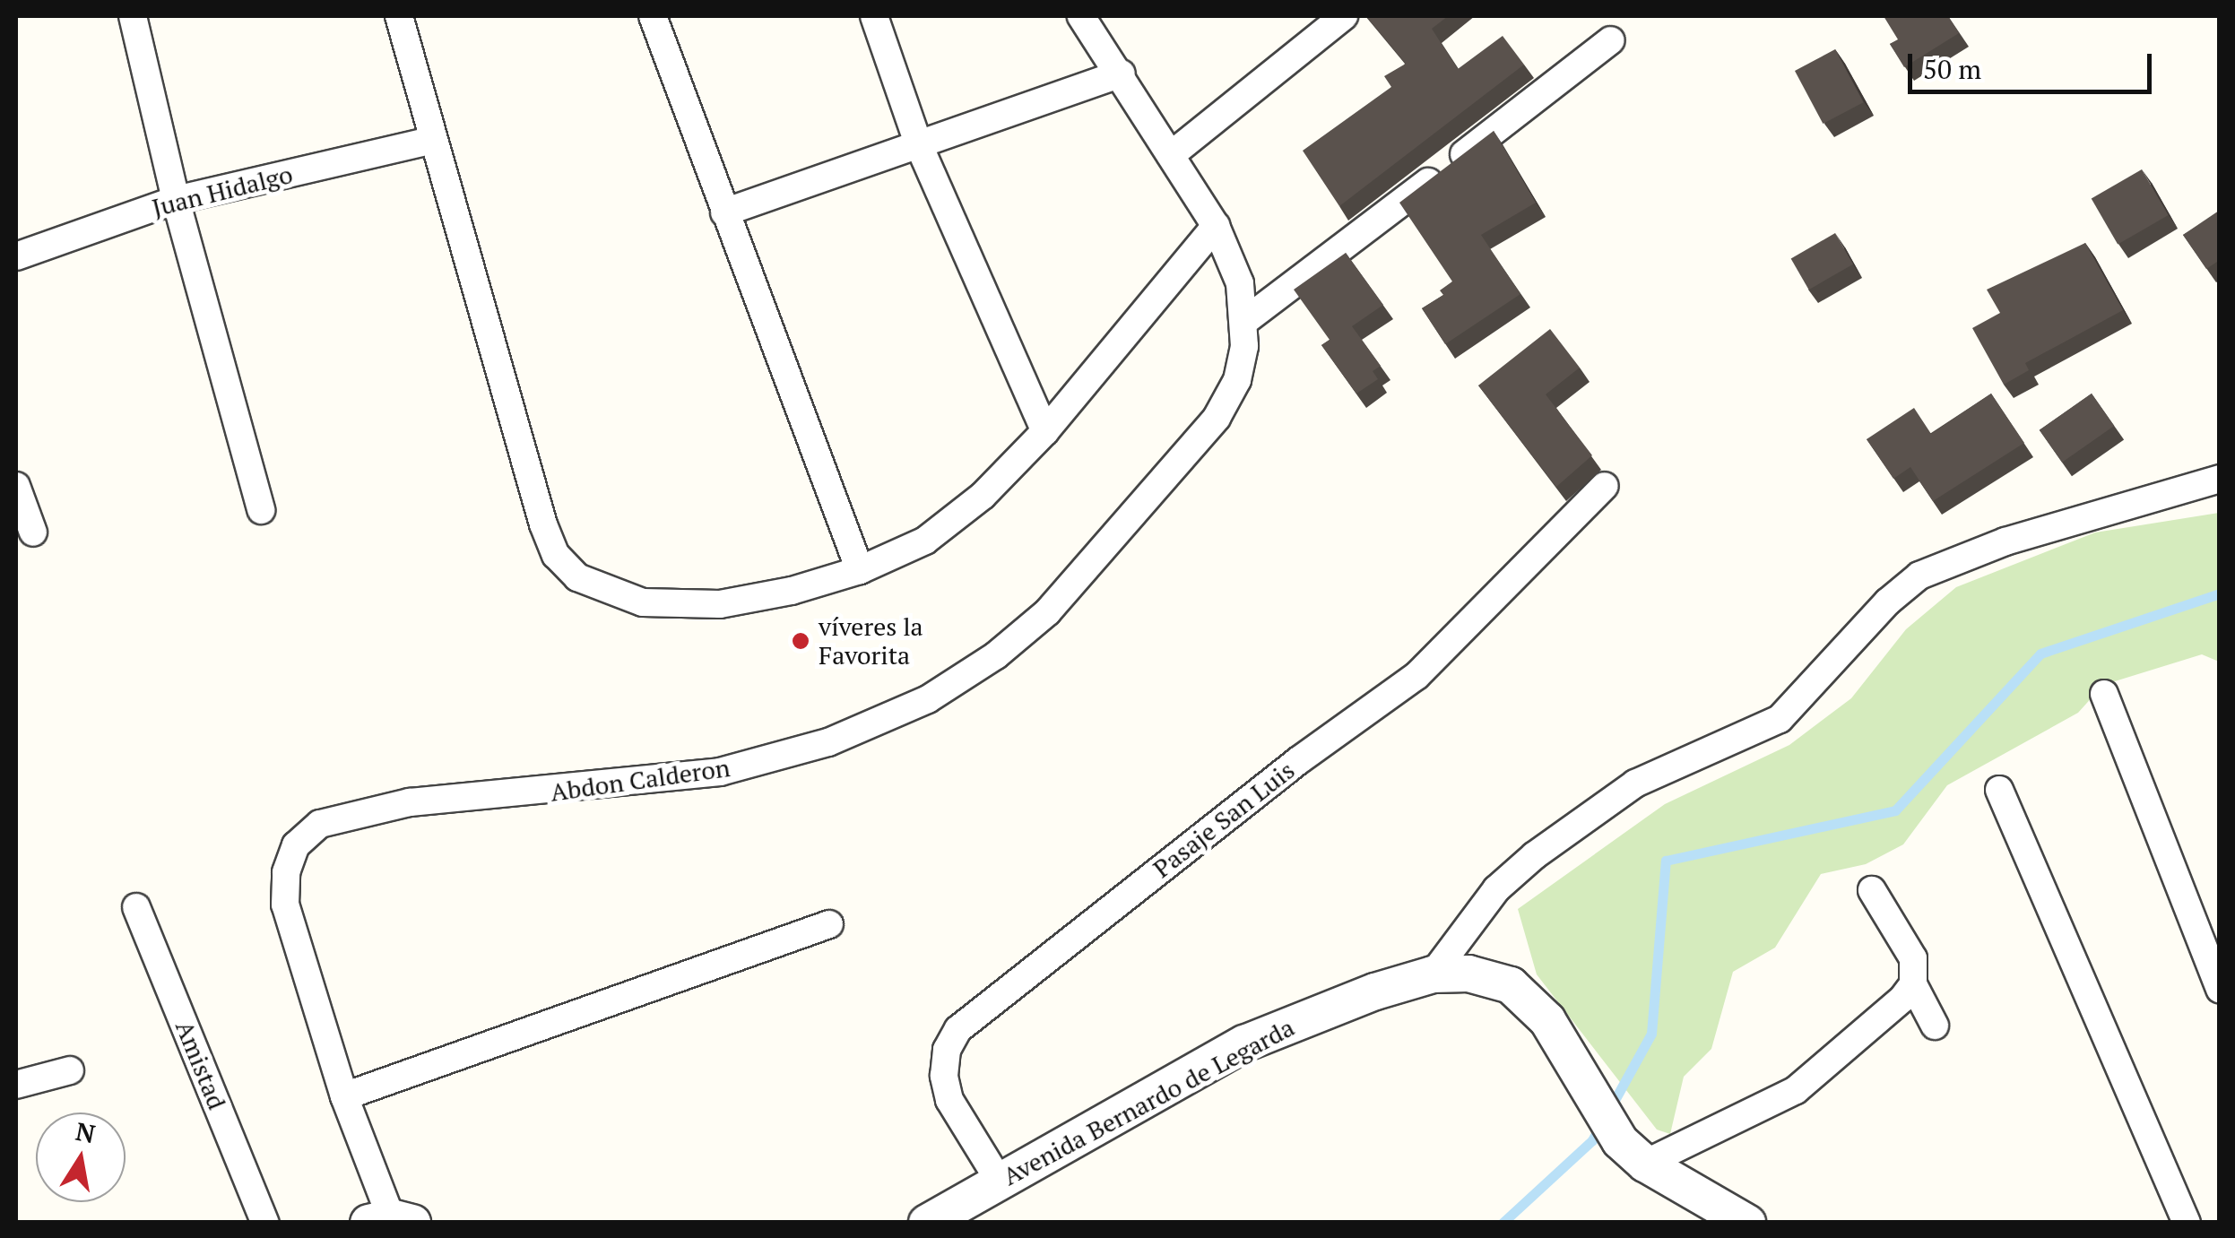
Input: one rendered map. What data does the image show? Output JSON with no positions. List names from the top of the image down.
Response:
{
  "streets": {
    "street": [
      "Juan Hidalgo",
      "Abdon Calderon",
      "Pasaje San Luis",
      "Amistad",
      "Avenida Bernardo de Legarda"
    ]
  },
  "crossings": [
    ["Pasaje San Luis", "Avenida Bernardo de Legarda"]
  ],
  "places": ["víveres la Favorita"],
  "scale_bar": "50 m",
  "north": "top"
}
